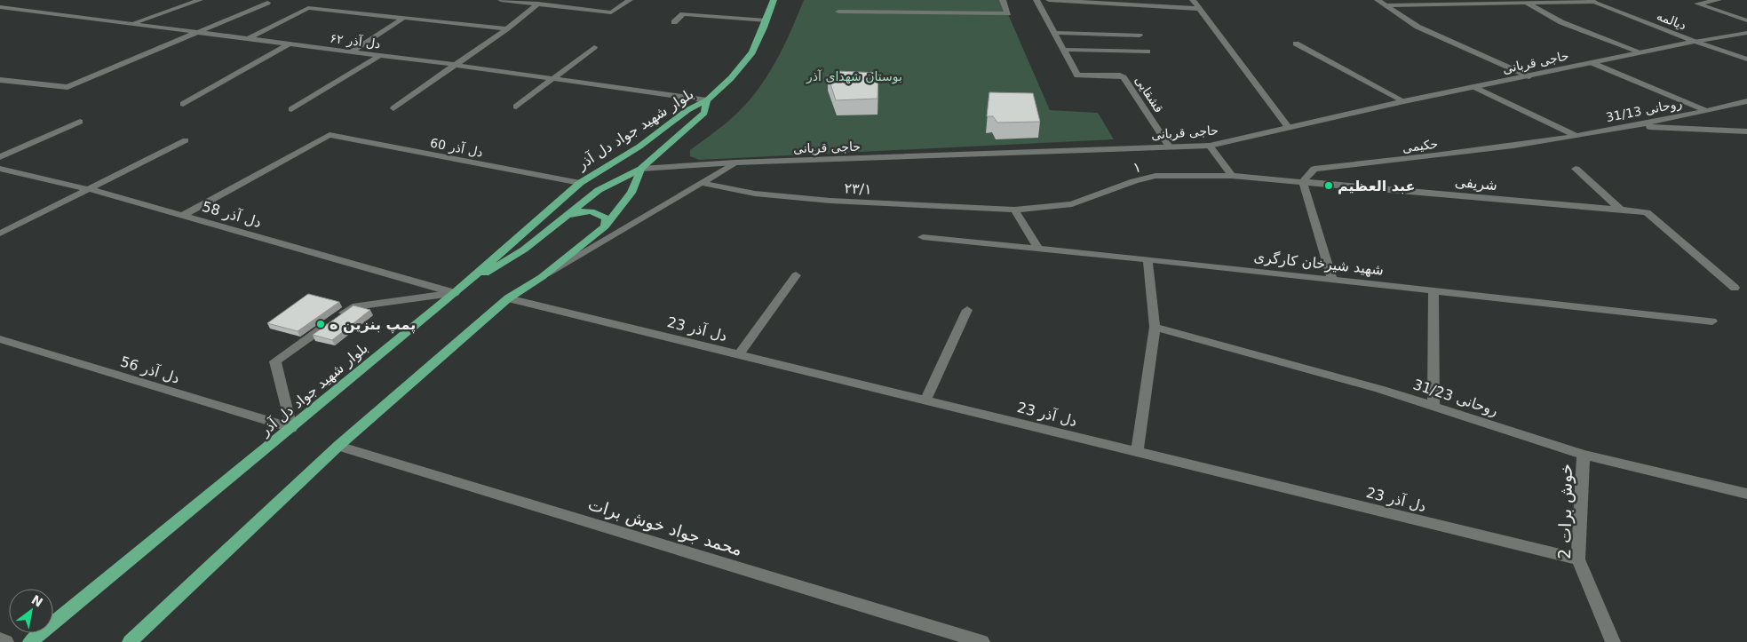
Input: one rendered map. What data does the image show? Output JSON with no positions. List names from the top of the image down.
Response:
{
  "streets": {
    "main road": ["بلوار شهید جواد دل آذر"],
    "street": [
      "دیالمه",
      "دل آذر ۶۲",
      "حاجی قربانی",
      "قشقایی",
      "روحانی 31/13",
      "حکیمی",
      "دل آذر 60",
      "۱",
      "شریفی",
      "۲۳/۱",
      "دل آذر 58",
      "شهید شیرخان کارگری",
      "دل آذر 23",
      "دل آذر 56",
      "روحانی 31/23",
      "خوش برات 2",
      "محمد جواد خوش برات"
    ]
  },
  "crossings": [
    ["دیالمه", "حاجی قربانی"],
    ["دل آذر ۶۲", "بلوار شهید جواد دل آذر"],
    ["حاجی قربانی", "قشقایی"],
    ["حاجی قربانی", "بلوار شهید جواد دل آذر"],
    ["روحانی 31/13", "حکیمی"],
    ["بلوار شهید جواد دل آذر", "دل آذر 60"],
    ["بلوار شهید جواد دل آذر", "دل آذر 58"],
    ["بلوار شهید جواد دل آذر", "دل آذر 23"],
    ["بلوار شهید جواد دل آذر", "دل آذر 56"],
    ["بلوار شهید جواد دل آذر", "محمد جواد خوش برات"],
    ["حکیمی", "۱"],
    ["حکیمی", "شریفی"],
    ["دل آذر 60", "دل آذر 58"],
    ["۱", "شریفی"],
    ["۱", "۲۳/۱"],
    ["دل آذر 23", "خوش برات 2"],
    ["روحانی 31/23", "خوش برات 2"]
  ],
  "parks": ["بوستان شهدای آذر"],
  "places": ["عبد العظيم", "پمپ بنزین ه"],
  "north": "top right"
}
